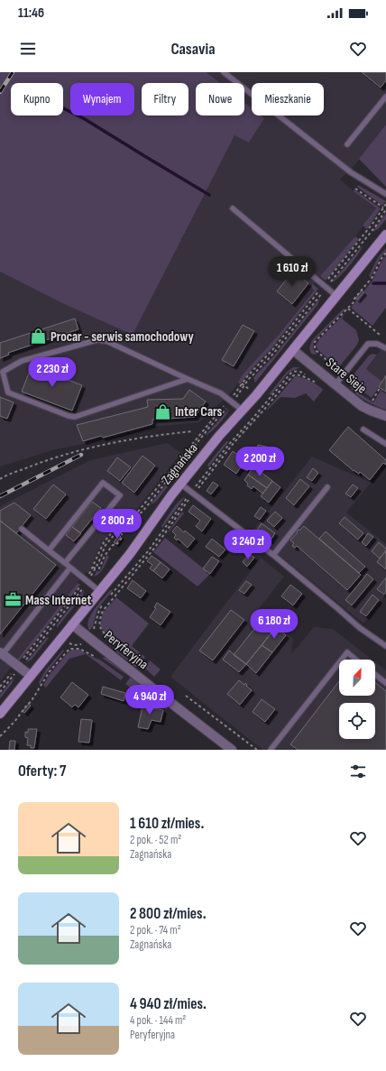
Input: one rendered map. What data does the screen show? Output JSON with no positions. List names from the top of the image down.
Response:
{
  "streets": {
    "street": ["Stare Sieje", "Zagnańska", "Peryferyjna"]
  },
  "crossings": [
    ["Stare Sieje", "Zagnańska"],
    ["Zagnańska", "Peryferyjna"]
  ],
  "places": {
    "shop": ["Procar - serwis samochodowy", "Inter Cars"],
    "office": ["Mass Internet"]
  },
  "north": "top right",
  "page": {
    "status": "11:46",
    "header": "Casavia",
    "chip": [
      "Kupno",
      "Wynajem",
      "Filtry",
      "Nowe",
      "Mieszkanie"
    ],
    "price": [
      "1 610 zł",
      "2 230 zł",
      "2 200 zł",
      "2 800 zł",
      "3 240 zł",
      "6 180 zł",
      "4 940 zł"
    ],
    "heading": "Oferty: 7",
    "list": [
      {
        "name": "1 610 zł/mies.",
        "note": "2 pok. · 52 m² · Zagnańska"
      },
      {
        "name": "2 800 zł/mies.",
        "note": "2 pok. · 74 m² · Zagnańska"
      },
      {
        "name": "4 940 zł/mies.",
        "note": "4 pok. · 144 m² · Peryferyjna"
      }
    ]
  }
}
